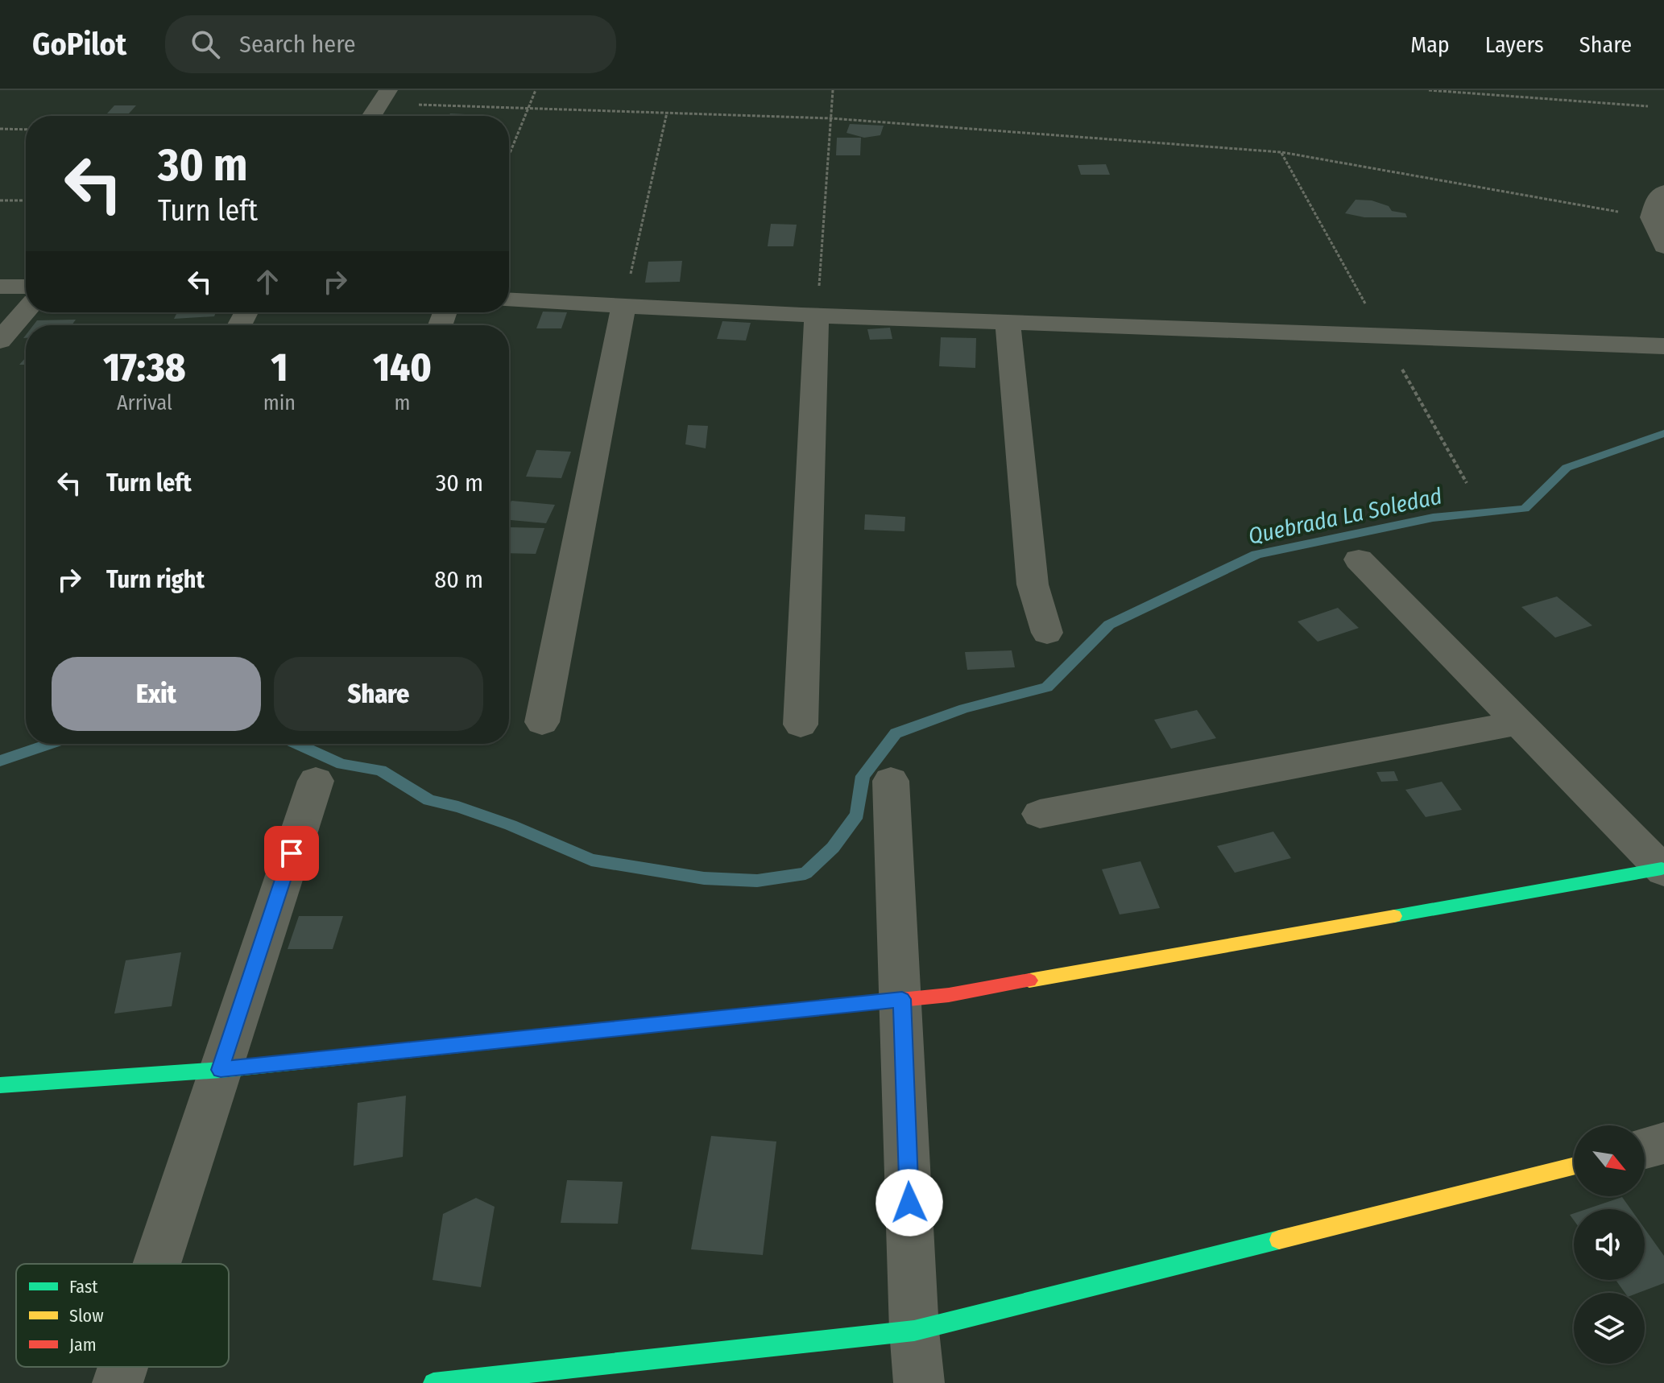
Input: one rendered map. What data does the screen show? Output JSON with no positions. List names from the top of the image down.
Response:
{
  "water": ["Quebrada La Soledad"],
  "legend": ["Fast", "Slow", "Jam"],
  "north": "bottom right",
  "page": {
    "header": "GoPilot",
    "search": "Search here",
    "nav": ["Map", "Layers", "Share"],
    "turn": ["30 m", "Turn left"],
    "eta": [
      "17:38",
      "Arrival",
      "1",
      "min",
      "140",
      "m"
    ],
    "list": [
      {
        "name": "Turn left",
        "value": "30 m"
      },
      {
        "name": "Turn right",
        "value": "80 m"
      }
    ],
    "buttons": ["Exit", "Share"]
  }
}
